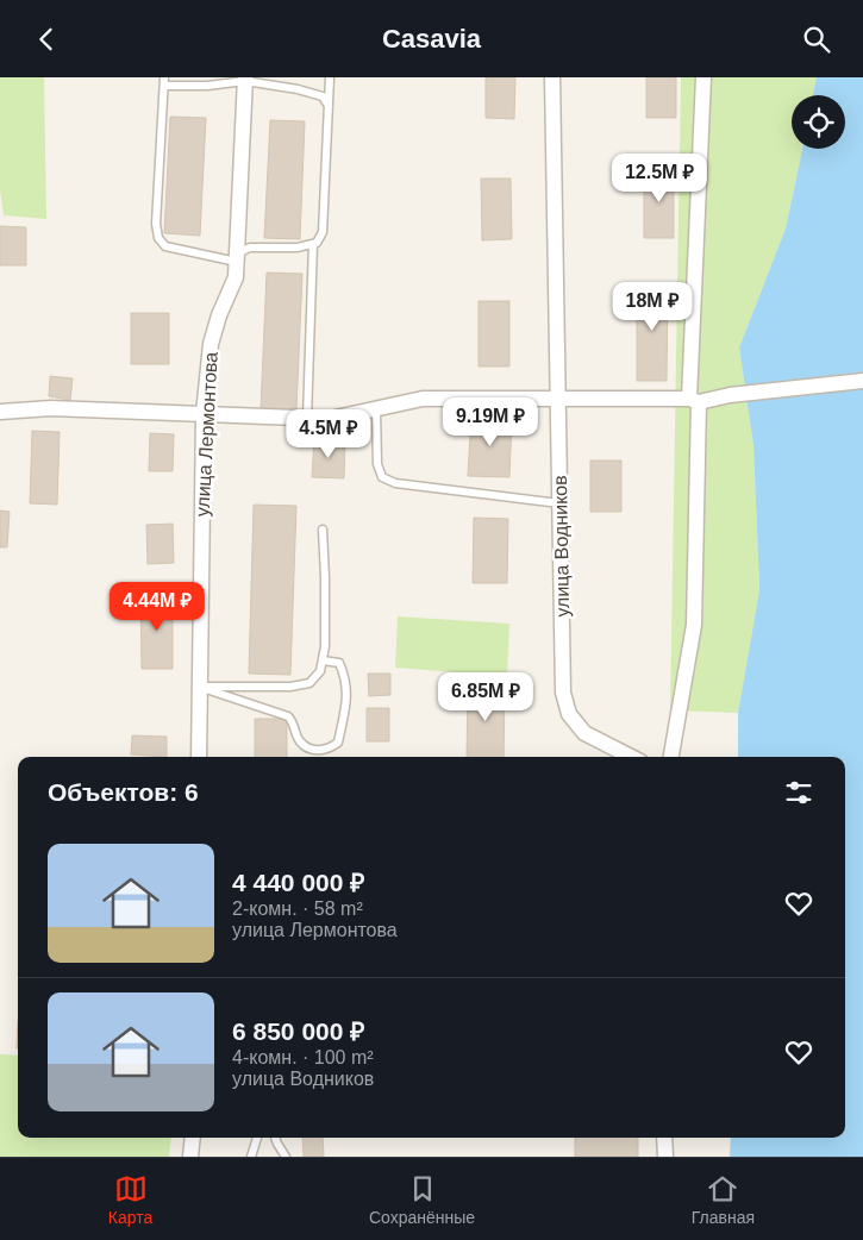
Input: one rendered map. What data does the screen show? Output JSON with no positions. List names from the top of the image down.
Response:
{
  "streets": {
    "street": ["улица Лермонтова", "улица Водников"]
  },
  "page": {
    "header": "Casavia",
    "price": [
      "12.5M ₽",
      "18M ₽",
      "9.19M ₽",
      "4.5M ₽",
      "4.44M ₽",
      "6.85M ₽"
    ],
    "heading": "Объектов: 6",
    "list": [
      {
        "name": "4 440 000 ₽",
        "note": "2-комн. · 58 m² · улица Лермонтова"
      },
      {
        "name": "6 850 000 ₽",
        "note": "4-комн. · 100 m² · улица Водников"
      }
    ],
    "tabs": ["Карта", "Сохранённые", "Главная"]
  }
}
